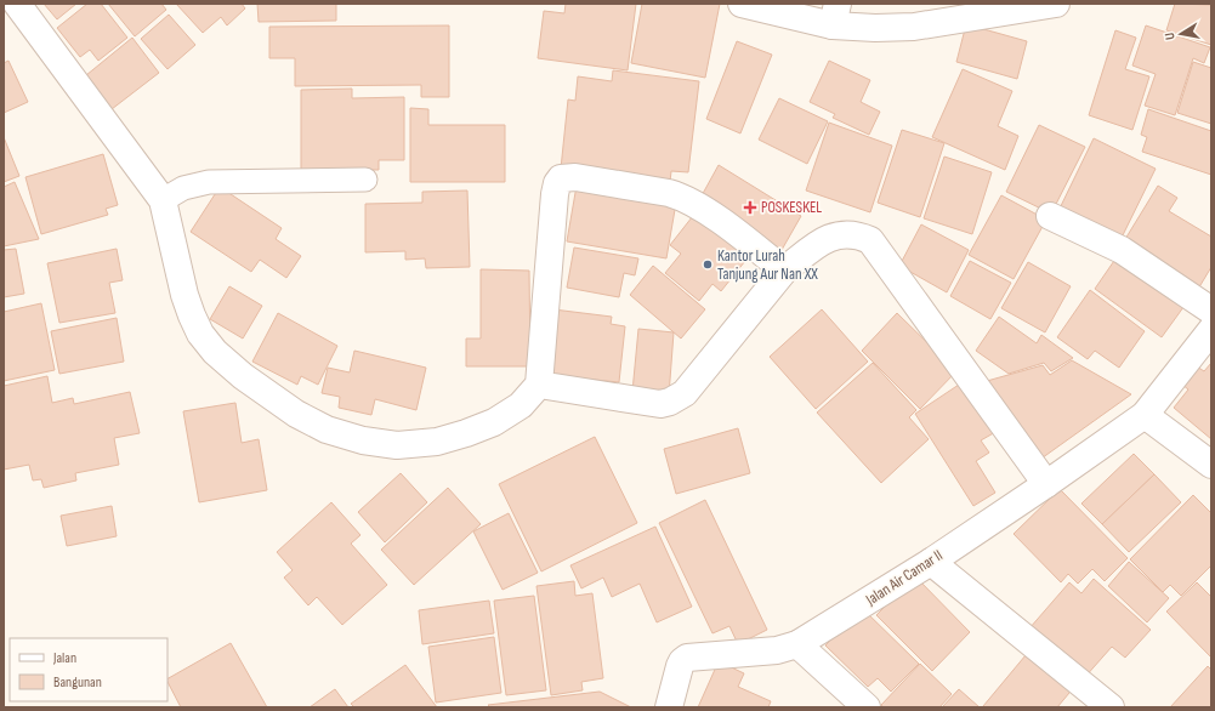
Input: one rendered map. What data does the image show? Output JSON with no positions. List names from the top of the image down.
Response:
{
  "streets": {
    "street": ["Jalan Air Camar II"]
  },
  "places": {
    "health": ["POSKESKEL"],
    "other": ["Kantor Lurah Tanjung Aur Nan XX"]
  },
  "legend": ["Jalan", "Bangunan"],
  "north": "left"
}
